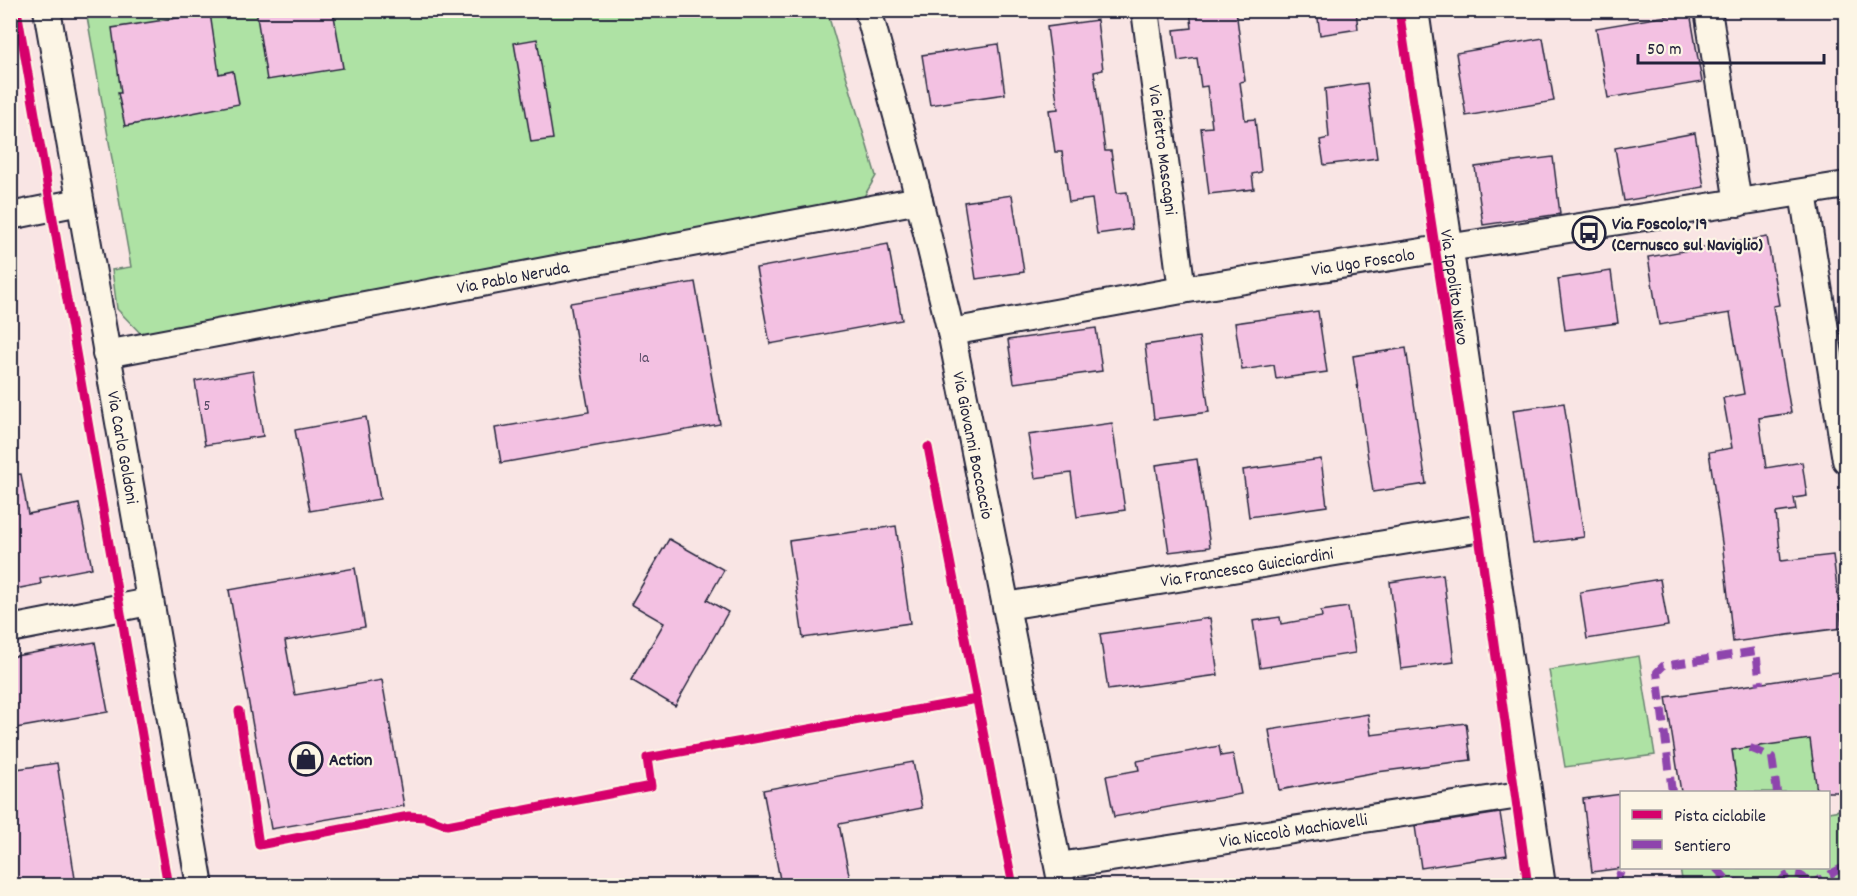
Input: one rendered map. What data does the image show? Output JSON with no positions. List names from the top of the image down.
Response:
{
  "streets": {
    "street": [
      "Via Pietro Mascagni",
      "Via Ugo Foscolo",
      "Via Pablo Neruda",
      "Via Ippolito Nievo",
      "Via Giovanni Boccaccio",
      "Via Carlo Goldoni",
      "Via Francesco Guicciardini",
      "Via Niccolò Machiavelli"
    ]
  },
  "crossings": [
    ["Via Pietro Mascagni", "Via Ugo Foscolo"],
    ["Via Ugo Foscolo", "Via Ippolito Nievo"],
    ["Via Ugo Foscolo", "Via Giovanni Boccaccio"],
    ["Via Pablo Neruda", "Via Giovanni Boccaccio"],
    ["Via Pablo Neruda", "Via Carlo Goldoni"],
    ["Via Ippolito Nievo", "Via Francesco Guicciardini"],
    ["Via Ippolito Nievo", "Via Niccolò Machiavelli"],
    ["Via Giovanni Boccaccio", "Via Francesco Guicciardini"],
    ["Via Giovanni Boccaccio", "Via Niccolò Machiavelli"]
  ],
  "places": {
    "bus stop": ["Via Foscolo, 19 (Cernusco sul Naviglio)"],
    "shop": ["Action"]
  },
  "house_numbers": ["1a", "5"],
  "legend": ["Pista ciclabile", "Sentiero"],
  "scale_bar": "50 m"
}
